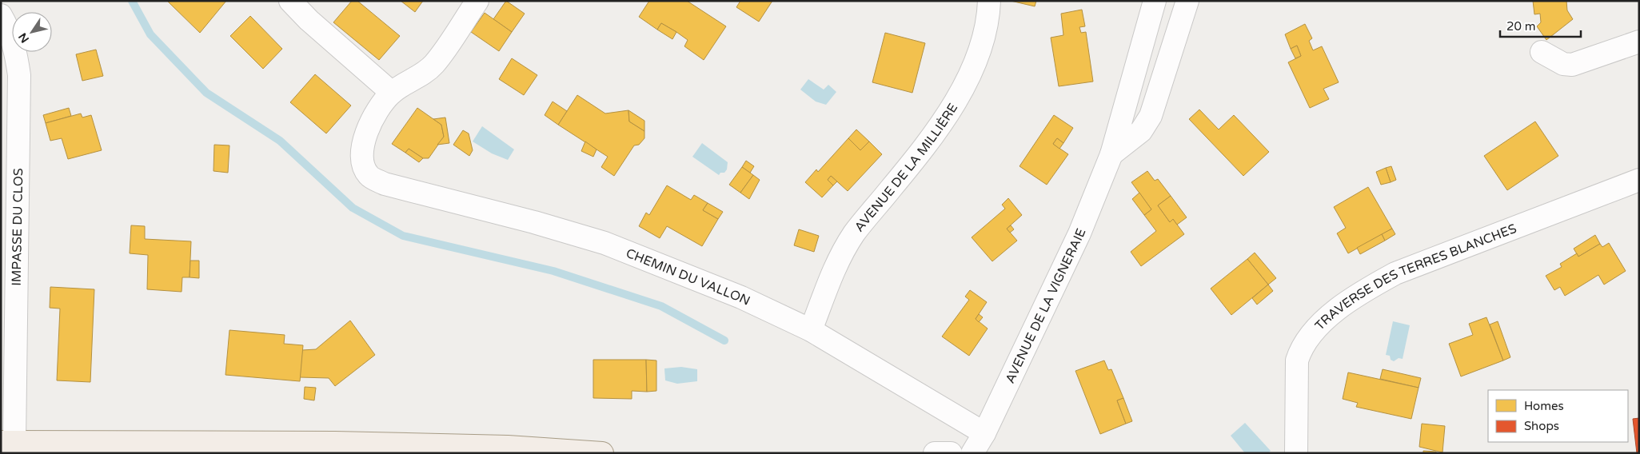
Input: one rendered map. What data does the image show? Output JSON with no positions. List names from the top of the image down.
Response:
{
  "streets": {
    "street": [
      "AVENUE DE LA MILLIÈRE",
      "IMPASSE DU CLOS",
      "CHEMIN DU VALLON",
      "TRAVERSE DES TERRES BLANCHES",
      "AVENUE DE LA VIGNERAIE"
    ]
  },
  "crossings": [
    ["AVENUE DE LA MILLIÈRE", "CHEMIN DU VALLON"],
    ["CHEMIN DU VALLON", "AVENUE DE LA VIGNERAIE"]
  ],
  "legend": ["Homes", "Shops"],
  "scale_bar": "20 m",
  "north": "bottom left"
}
